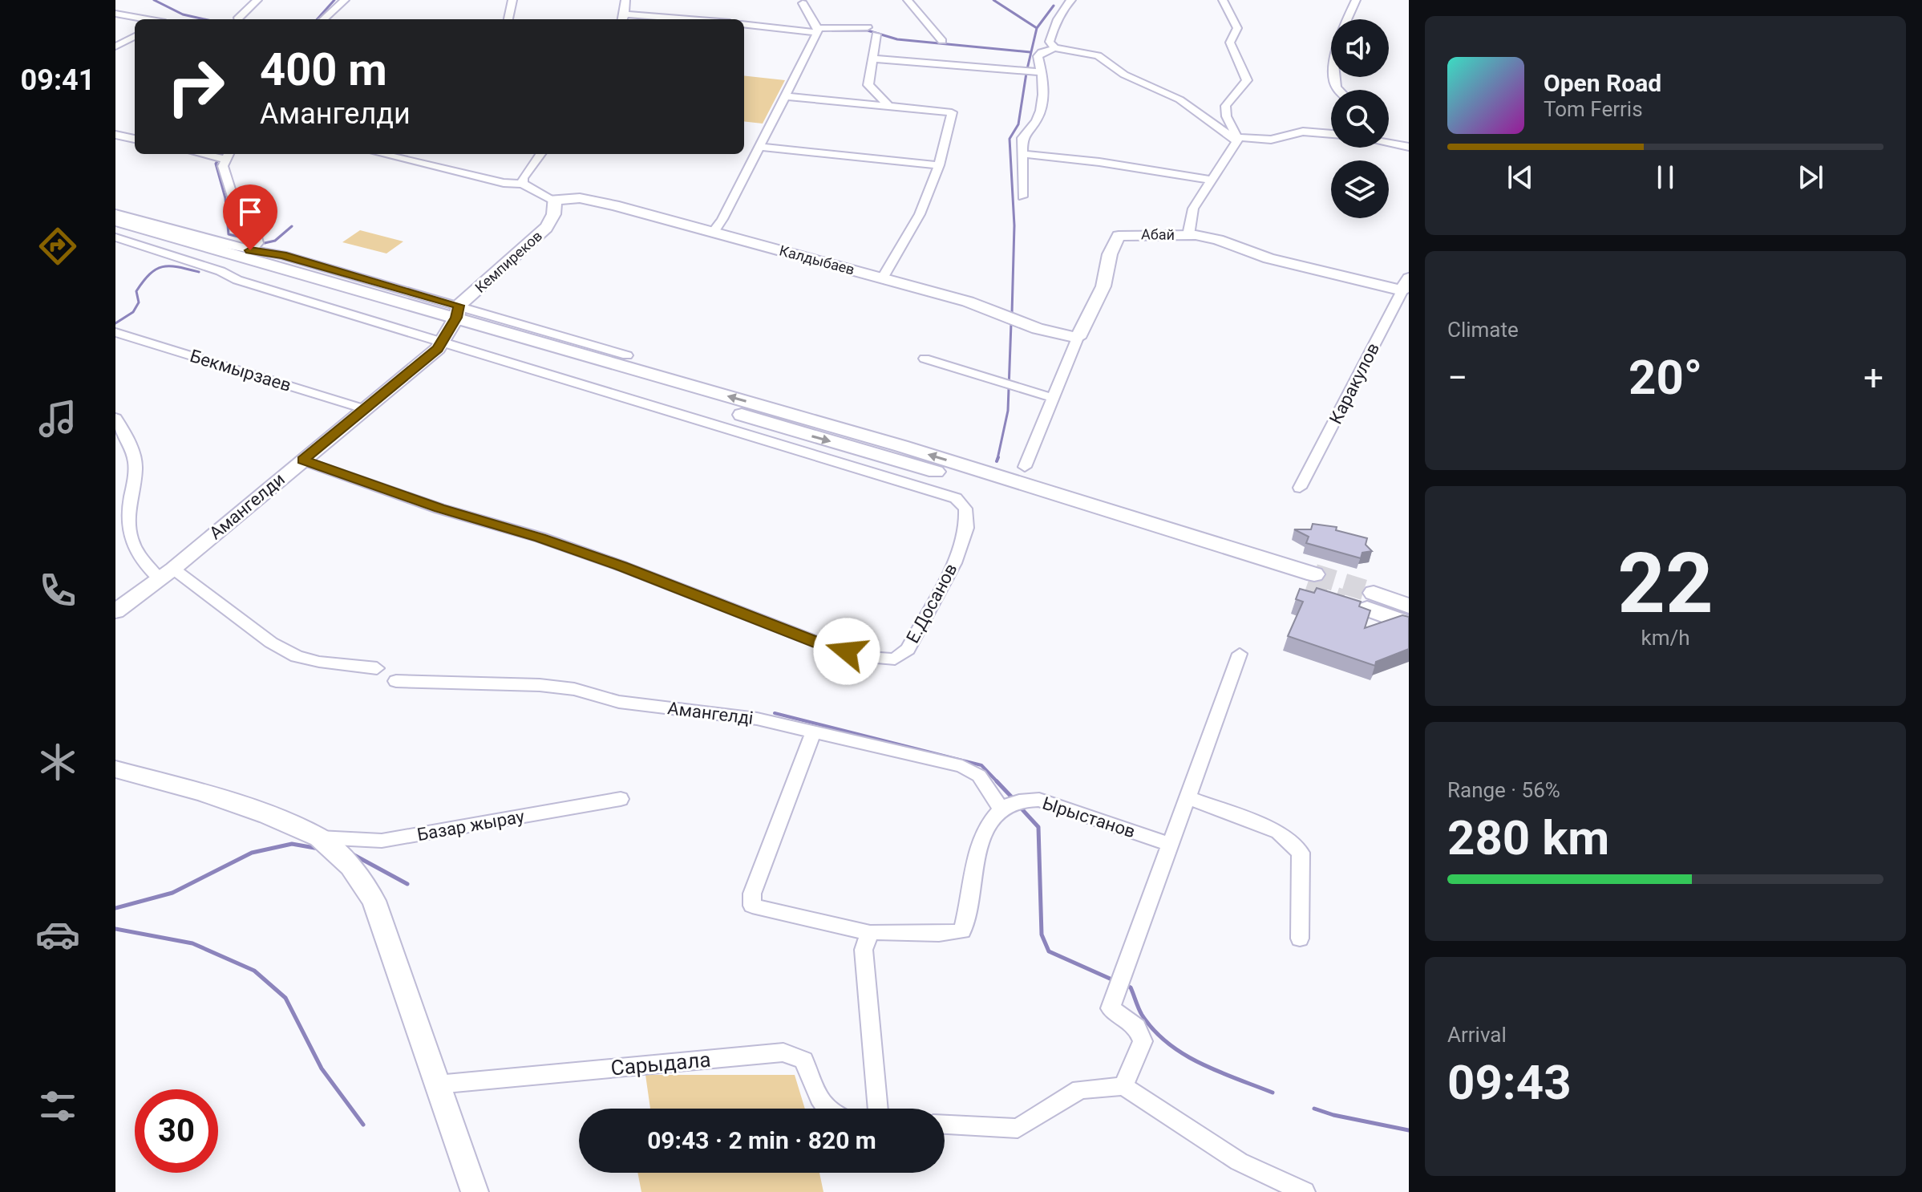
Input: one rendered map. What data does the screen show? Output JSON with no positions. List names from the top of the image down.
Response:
{
  "streets": {
    "main road": [
      "Абай",
      "Калдыбаев",
      "Кемпиреков",
      "Амангелди"
    ],
    "street": [
      "Бекмырзаев",
      "Каракулов",
      "Е.Досанов",
      "Амангелді",
      "Ырыстанов",
      "Базар жырау",
      "Сарыдала"
    ]
  },
  "crossings": [
    ["Абай", "Калдыбаев"],
    ["Абай", "Каракулов"],
    ["Калдыбаев", "Кемпиреков"],
    ["Кемпиреков", "Амангелди"],
    ["Кемпиреков", "Е.Досанов"],
    ["Бекмырзаев", "Амангелди"],
    ["Амангелди", "Е.Досанов"],
    ["Амангелді", "Ырыстанов"]
  ],
  "page": {
    "tabs": "09:41",
    "turn": ["400 m", "Амангелди"],
    "song": ["Open Road", "Tom Ferris"],
    "tile": [
      "Climate",
      ["22", "km/h"],
      ["Range · 56%", "280 km"],
      ["Arrival", "09:43"]
    ],
    "heat": ["−", "20°", "+"],
    "limit": "30",
    "trip": "09:43 · 2 min · 820 m"
  }
}
